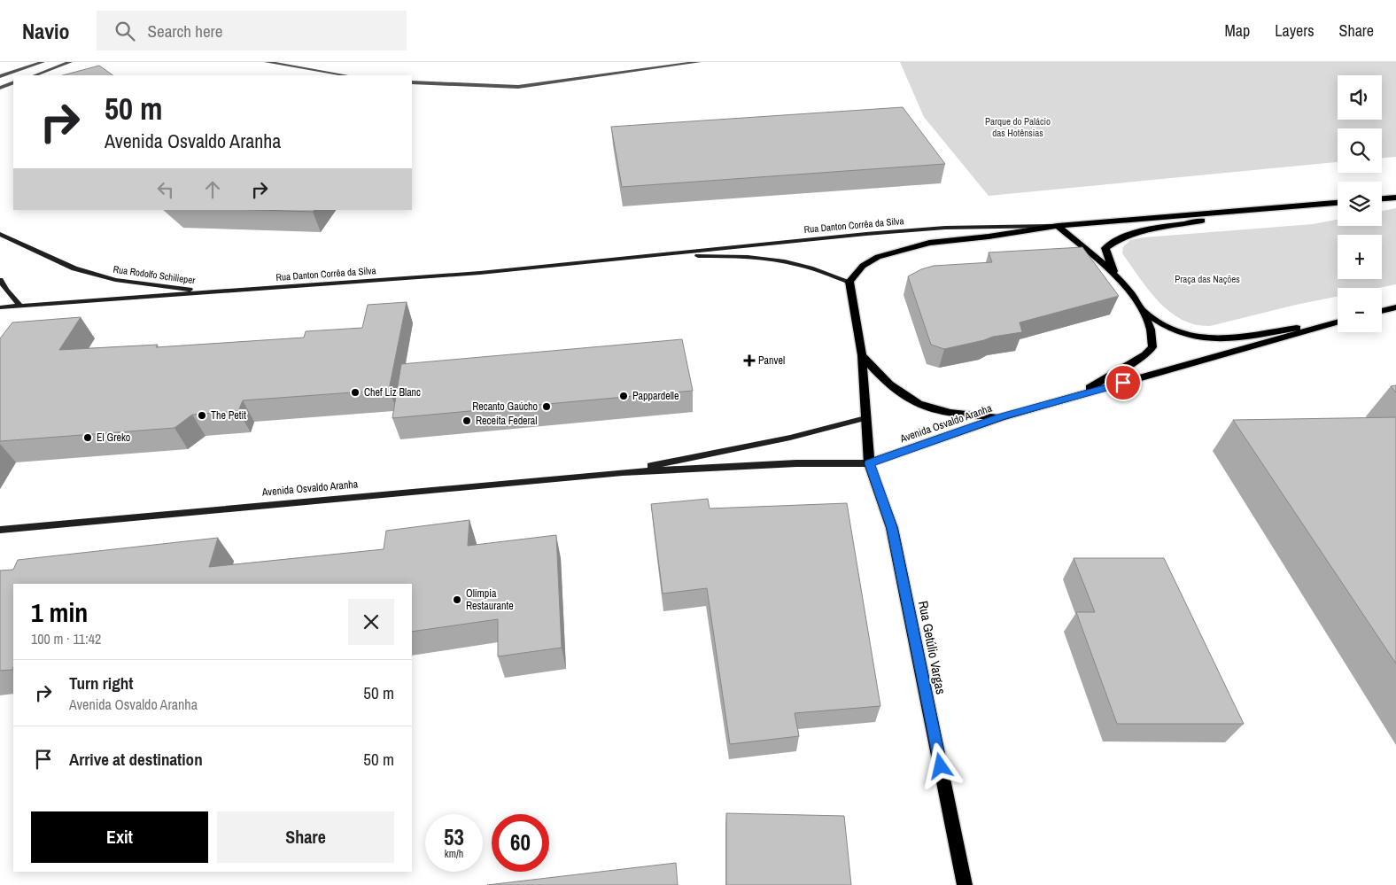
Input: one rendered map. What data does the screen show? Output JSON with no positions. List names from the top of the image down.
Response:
{
  "streets": {
    "main road": [
      "Rua Danton Corrêa da Silva",
      "Rua Rodolfo Schilieper",
      "Avenida Osvaldo Aranha",
      "Rua Getúlio Vargas"
    ]
  },
  "crossings": [
    ["Rua Danton Corrêa da Silva", "Rua Rodolfo Schilieper"],
    ["Avenida Osvaldo Aranha", "Rua Getúlio Vargas"]
  ],
  "parks": ["Parque do Palácio das Hotênsias", "Praça das Nações"],
  "places": {
    "health": ["Panvel"],
    "other": [
      "Chef Liz Blanc",
      "Pappardelle",
      "Recanto Gaúcho",
      "The Petit",
      "Receita Federal",
      "El Greko",
      "Olímpia Restaurante"
    ]
  },
  "page": {
    "header": "Navio",
    "search": "Search here",
    "nav": ["Map", "Layers", "Share"],
    "map_buttons": ["+", "−"],
    "turn": ["50 m", "Avenida Osvaldo Aranha"],
    "heading": ["1 min", "100 m · 11:42"],
    "list": [
      {
        "name": "Turn right",
        "note": "Avenida Osvaldo Aranha",
        "value": "50 m"
      },
      {
        "name": "Arrive at destination",
        "value": "50 m"
      }
    ],
    "buttons": ["Exit", "Share"],
    "speed": "53 km/h",
    "limit": "60"
  }
}
